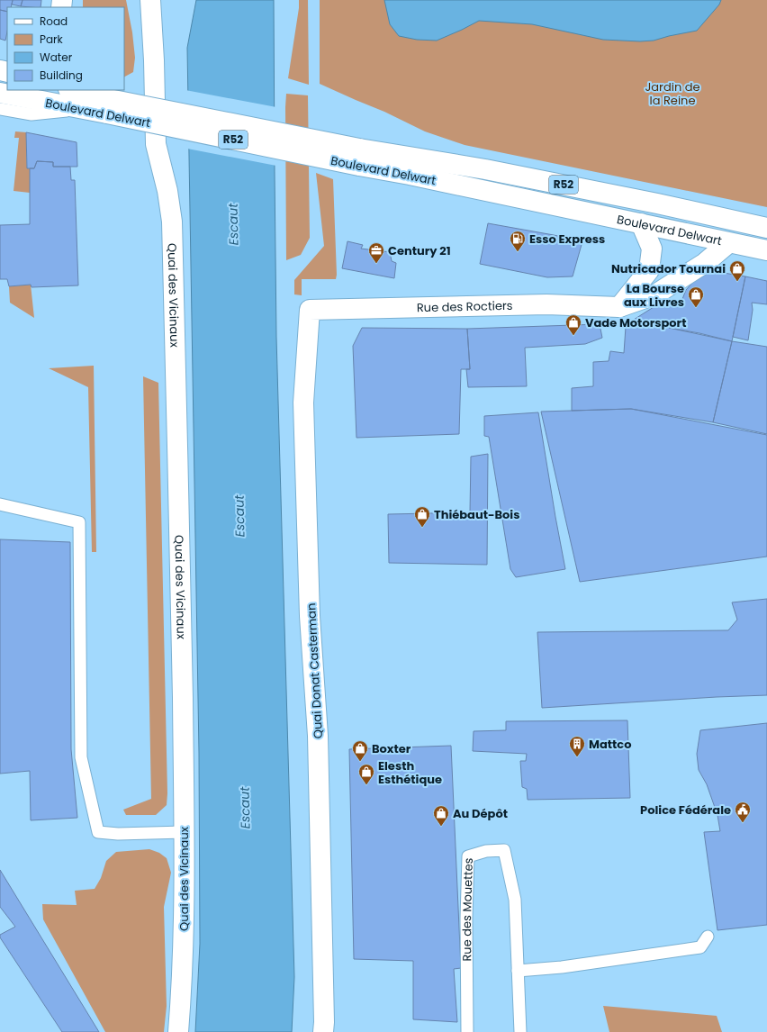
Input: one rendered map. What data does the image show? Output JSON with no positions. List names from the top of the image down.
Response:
{
  "streets": {
    "street": [
      "Boulevard Delwart",
      "R52",
      "Quai des Vicinaux",
      "Rue des Roctiers",
      "Quai Donat Casterman"
    ],
    "lane": ["Rue des Mouettes"]
  },
  "crossings": [
    ["Boulevard Delwart", "Rue des Roctiers"],
    ["Rue des Roctiers", "Quai Donat Casterman"]
  ],
  "water": ["Escaut"],
  "parks": ["Jardin de la Reine"],
  "places": {
    "fuel station": ["Esso Express"],
    "office": ["Century 21"],
    "shop": [
      "Nutricador Tournai",
      "La Bourse aux Livres",
      "Vade Motorsport",
      "Thiébaut-Bois",
      "Boxter",
      "Elesth Esthétique",
      "Au Dépôt"
    ],
    "building": ["Mattco"],
    "public building": ["Police Fédérale"]
  },
  "legend": [
    "Road",
    "Park",
    "Water",
    "Building"
  ]
}
